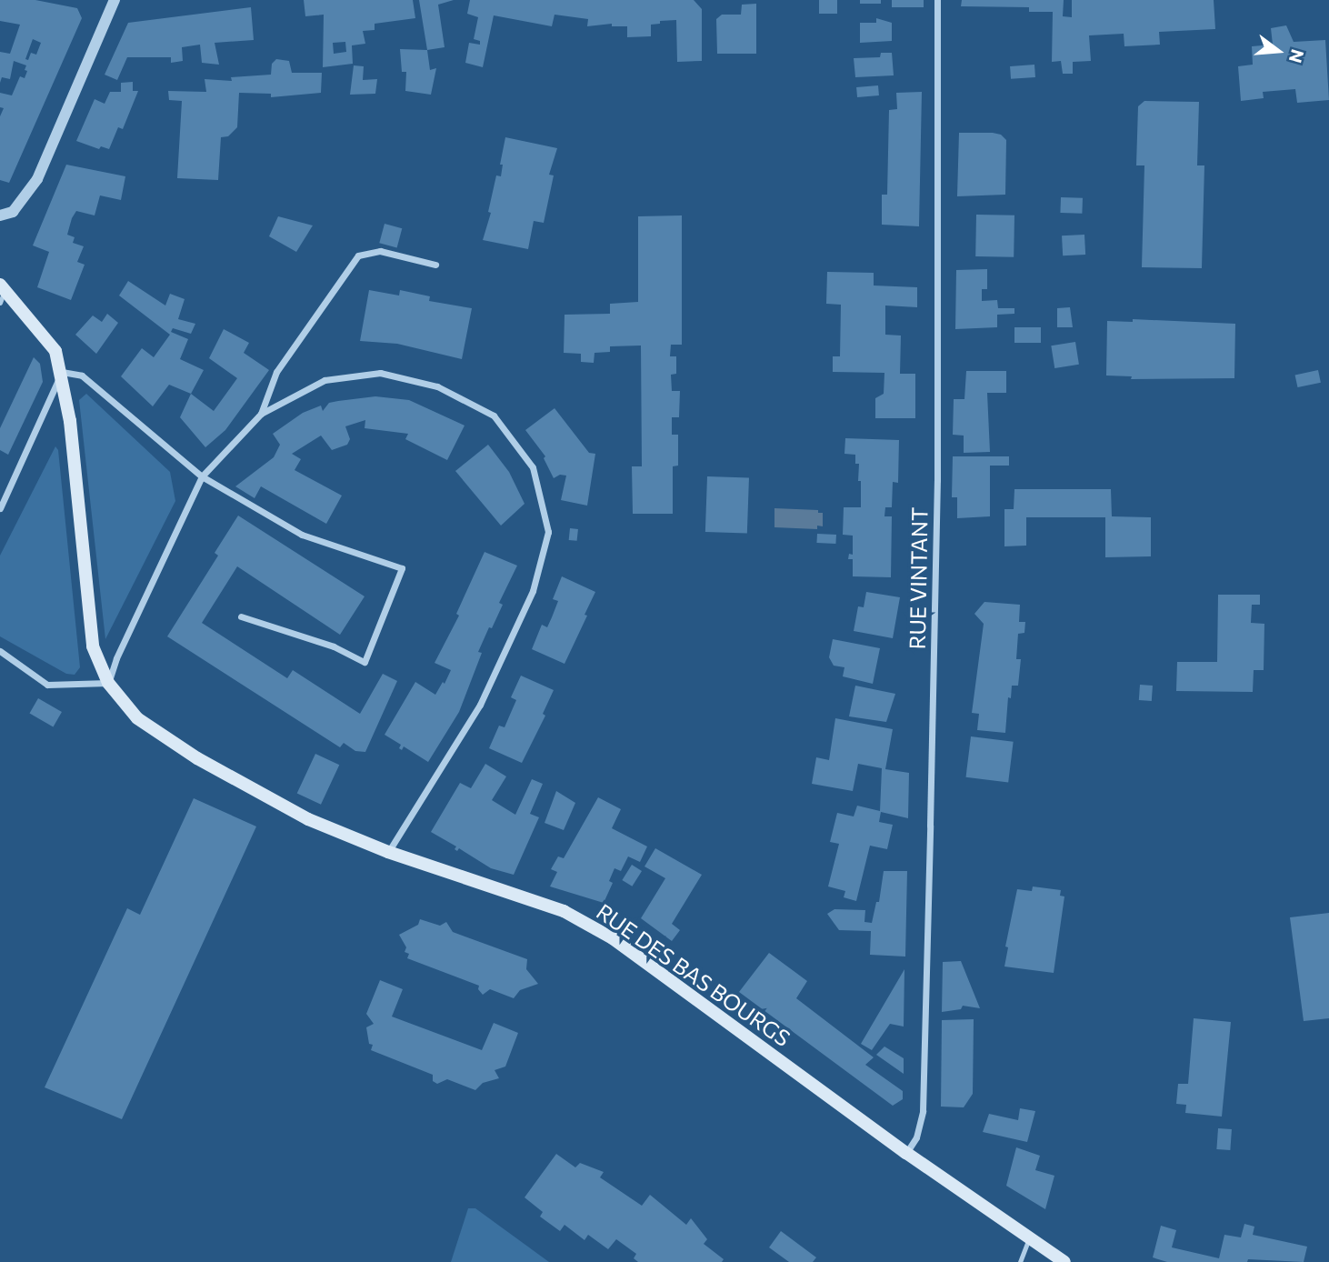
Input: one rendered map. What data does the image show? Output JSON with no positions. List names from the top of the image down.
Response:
{
  "streets": {
    "main road": ["RUE DES BAS BOURGS"],
    "street": ["RUE VINTANT"]
  },
  "crossings": [
    ["RUE VINTANT", "RUE DES BAS BOURGS"]
  ],
  "north": "right"
}
